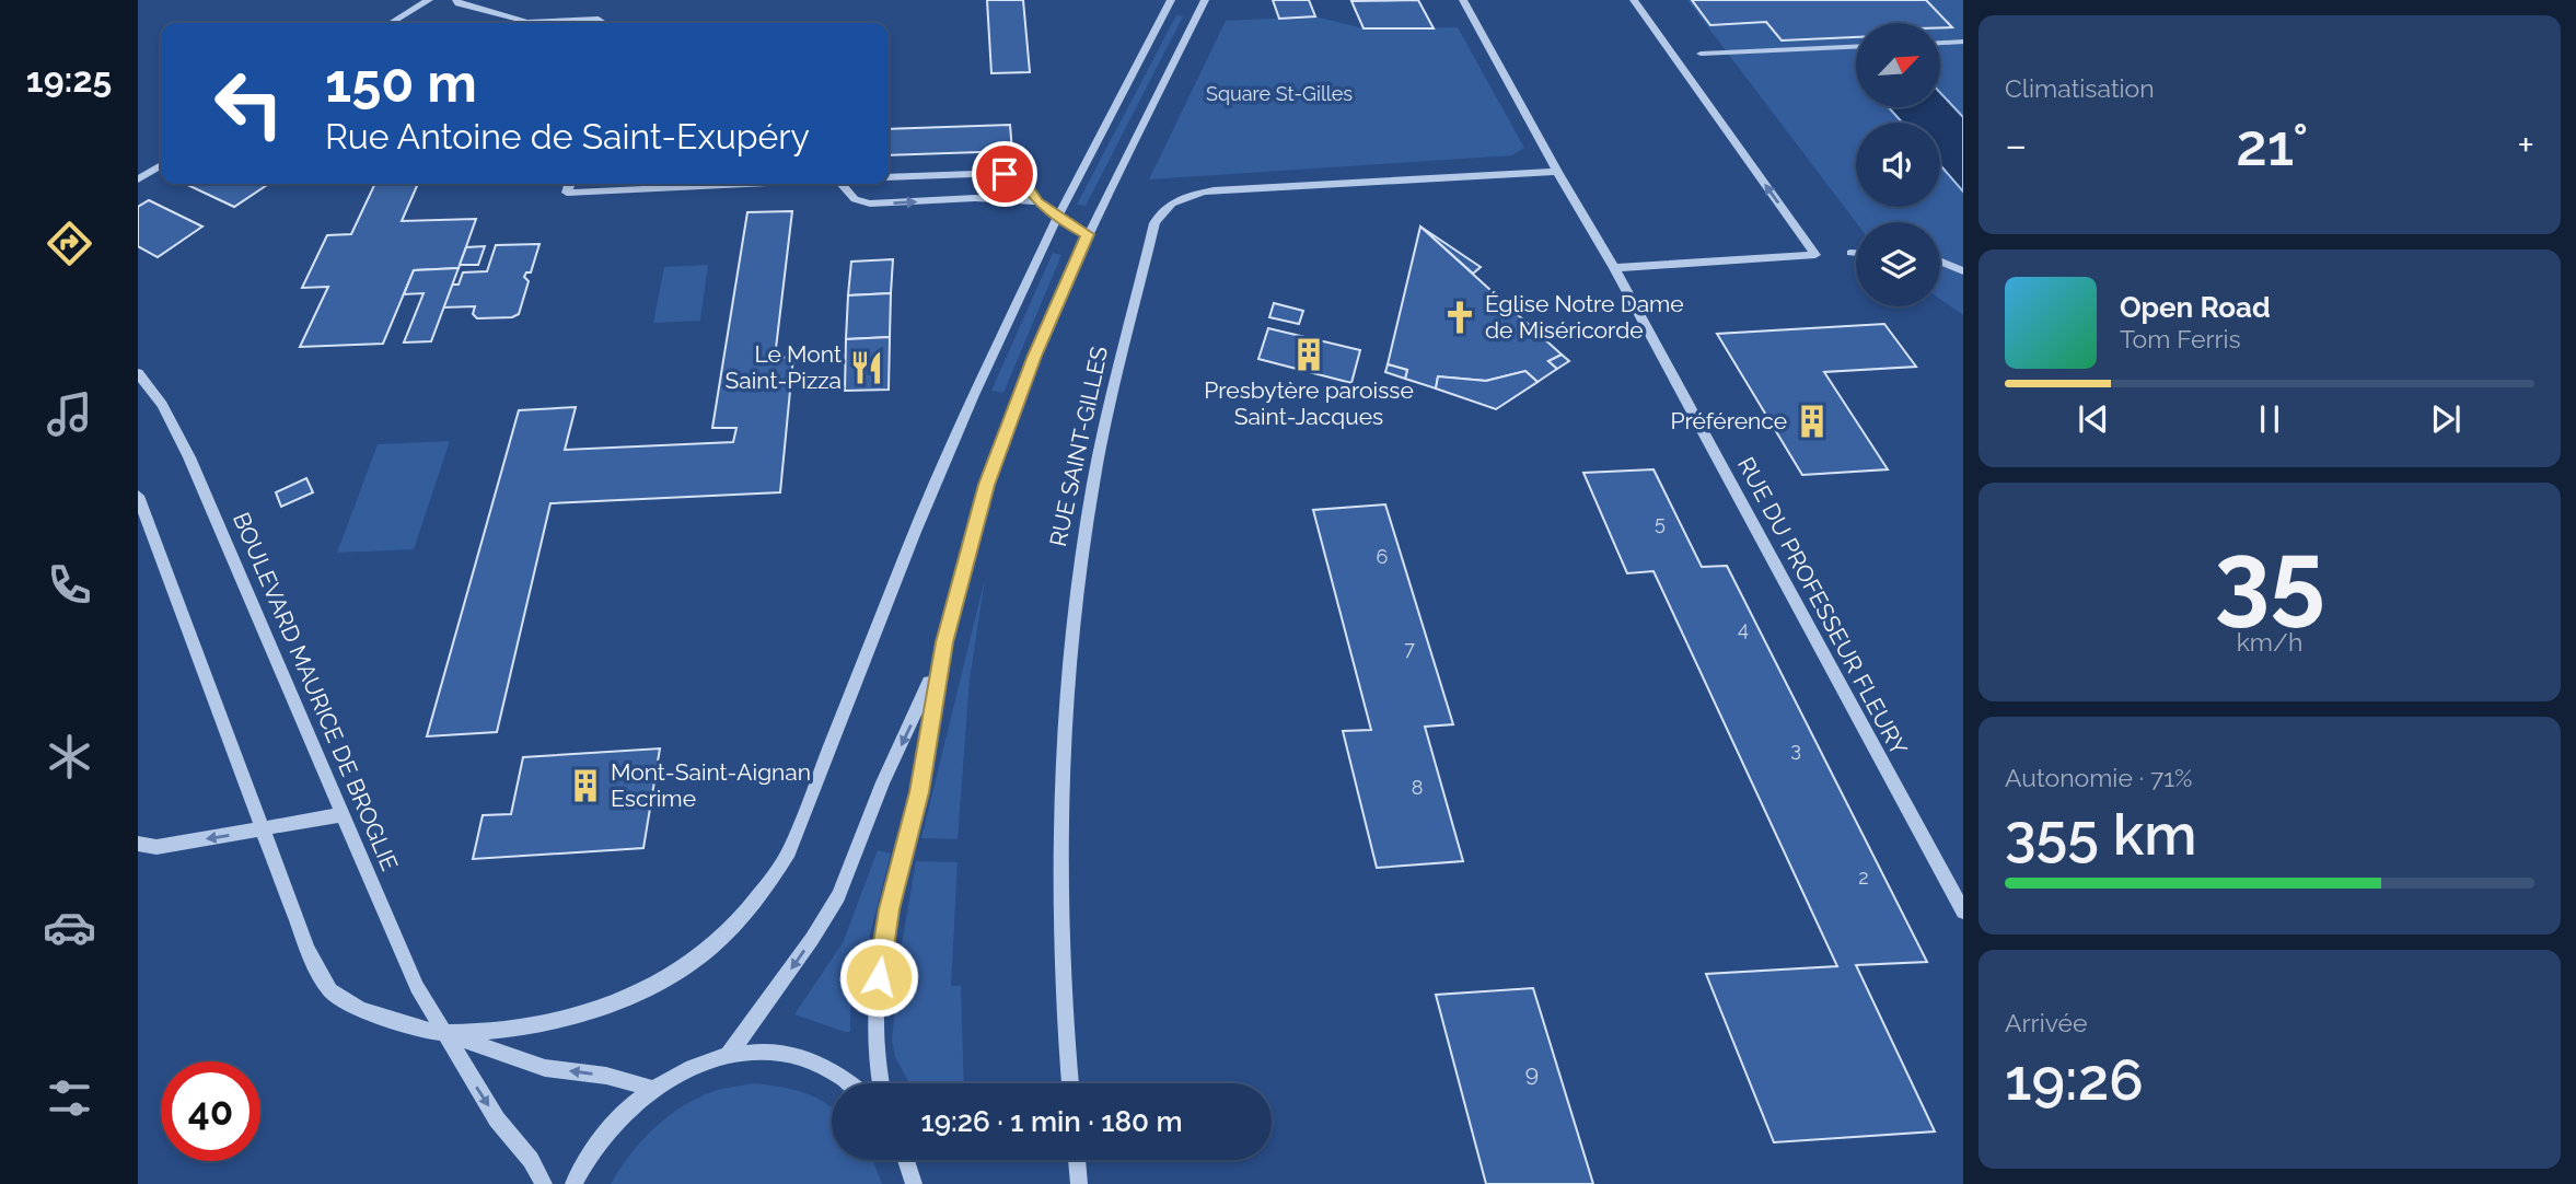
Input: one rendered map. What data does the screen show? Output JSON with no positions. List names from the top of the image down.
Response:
{
  "streets": {
    "street": ["RUE SAINT-GILLES", "RUE DU PROFESSEUR FLEURY", "BOULEVARD MAURICE DE BROGLIE"]
  },
  "crossings": [
    ["RUE SAINT-GILLES", "RUE DU PROFESSEUR FLEURY"]
  ],
  "parks": ["Square St-Gilles"],
  "places": {
    "church": ["Église Notre Dame de Miséricorde"],
    "building": ["Presbytère paroisse Saint-Jacques", "Préférence", "Mont-Saint-Aignan Escrime"],
    "restaurant": ["Le Mont Saint-Pizza"]
  },
  "house_numbers": [
    "5",
    "6",
    "4",
    "7",
    "3",
    "8",
    "2",
    "9"
  ],
  "north": "top right",
  "page": {
    "tabs": "19:25",
    "tile": [
      "Climatisation",
      ["35", "km/h"],
      ["Autonomie · 71%", "355 km"],
      ["Arrivée", "19:26"]
    ],
    "turn": ["150 m", "Rue Antoine de Saint-Exupéry"],
    "heat": ["−", "21°", "+"],
    "song": ["Open Road", "Tom Ferris"],
    "limit": "40",
    "trip": "19:26 · 1 min · 180 m"
  }
}
